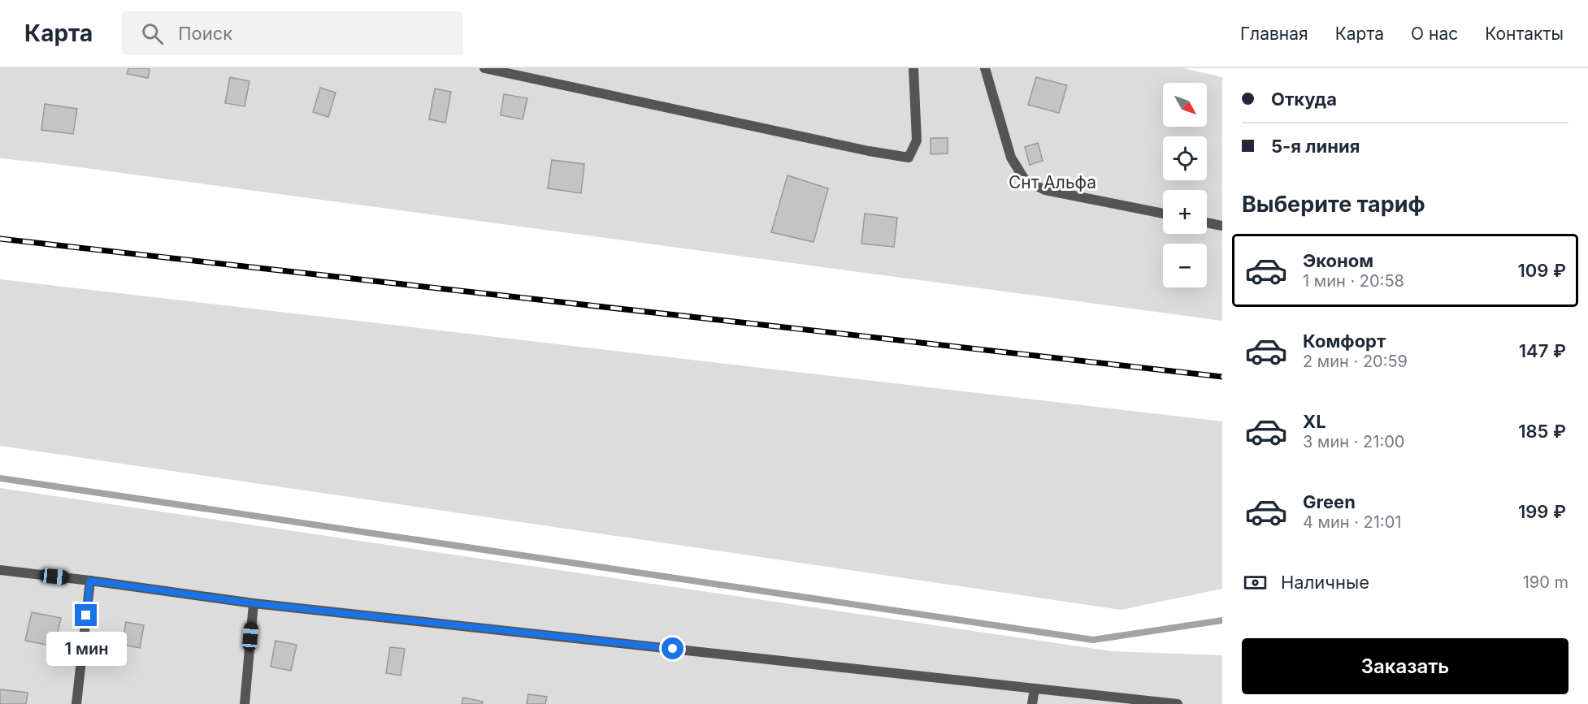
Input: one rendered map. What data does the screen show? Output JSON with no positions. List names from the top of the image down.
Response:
{
  "parks": ["Снт Альфа"],
  "north": "bottom right",
  "page": {
    "header": "Карта",
    "search": "Поиск",
    "nav": [
      "Главная",
      "Карта",
      "О нас",
      "Контакты"
    ],
    "banner": ["Откуда", "5-я линия"],
    "map_buttons": ["+", "−"],
    "heading": "Выберите тариф",
    "list": [
      {
        "name": "Эконом",
        "note": "1 мин · 20:58",
        "value": "109 ₽"
      },
      {
        "name": "Комфорт",
        "note": "2 мин · 20:59",
        "value": "147 ₽"
      },
      {
        "name": "XL",
        "note": "3 мин · 21:00",
        "value": "185 ₽"
      },
      {
        "name": "Green",
        "note": "4 мин · 21:01",
        "value": "199 ₽"
      }
    ],
    "pay": ["Наличные", "190 m"],
    "buttons": "Заказать",
    "bubble": "1 мин"
  }
}
